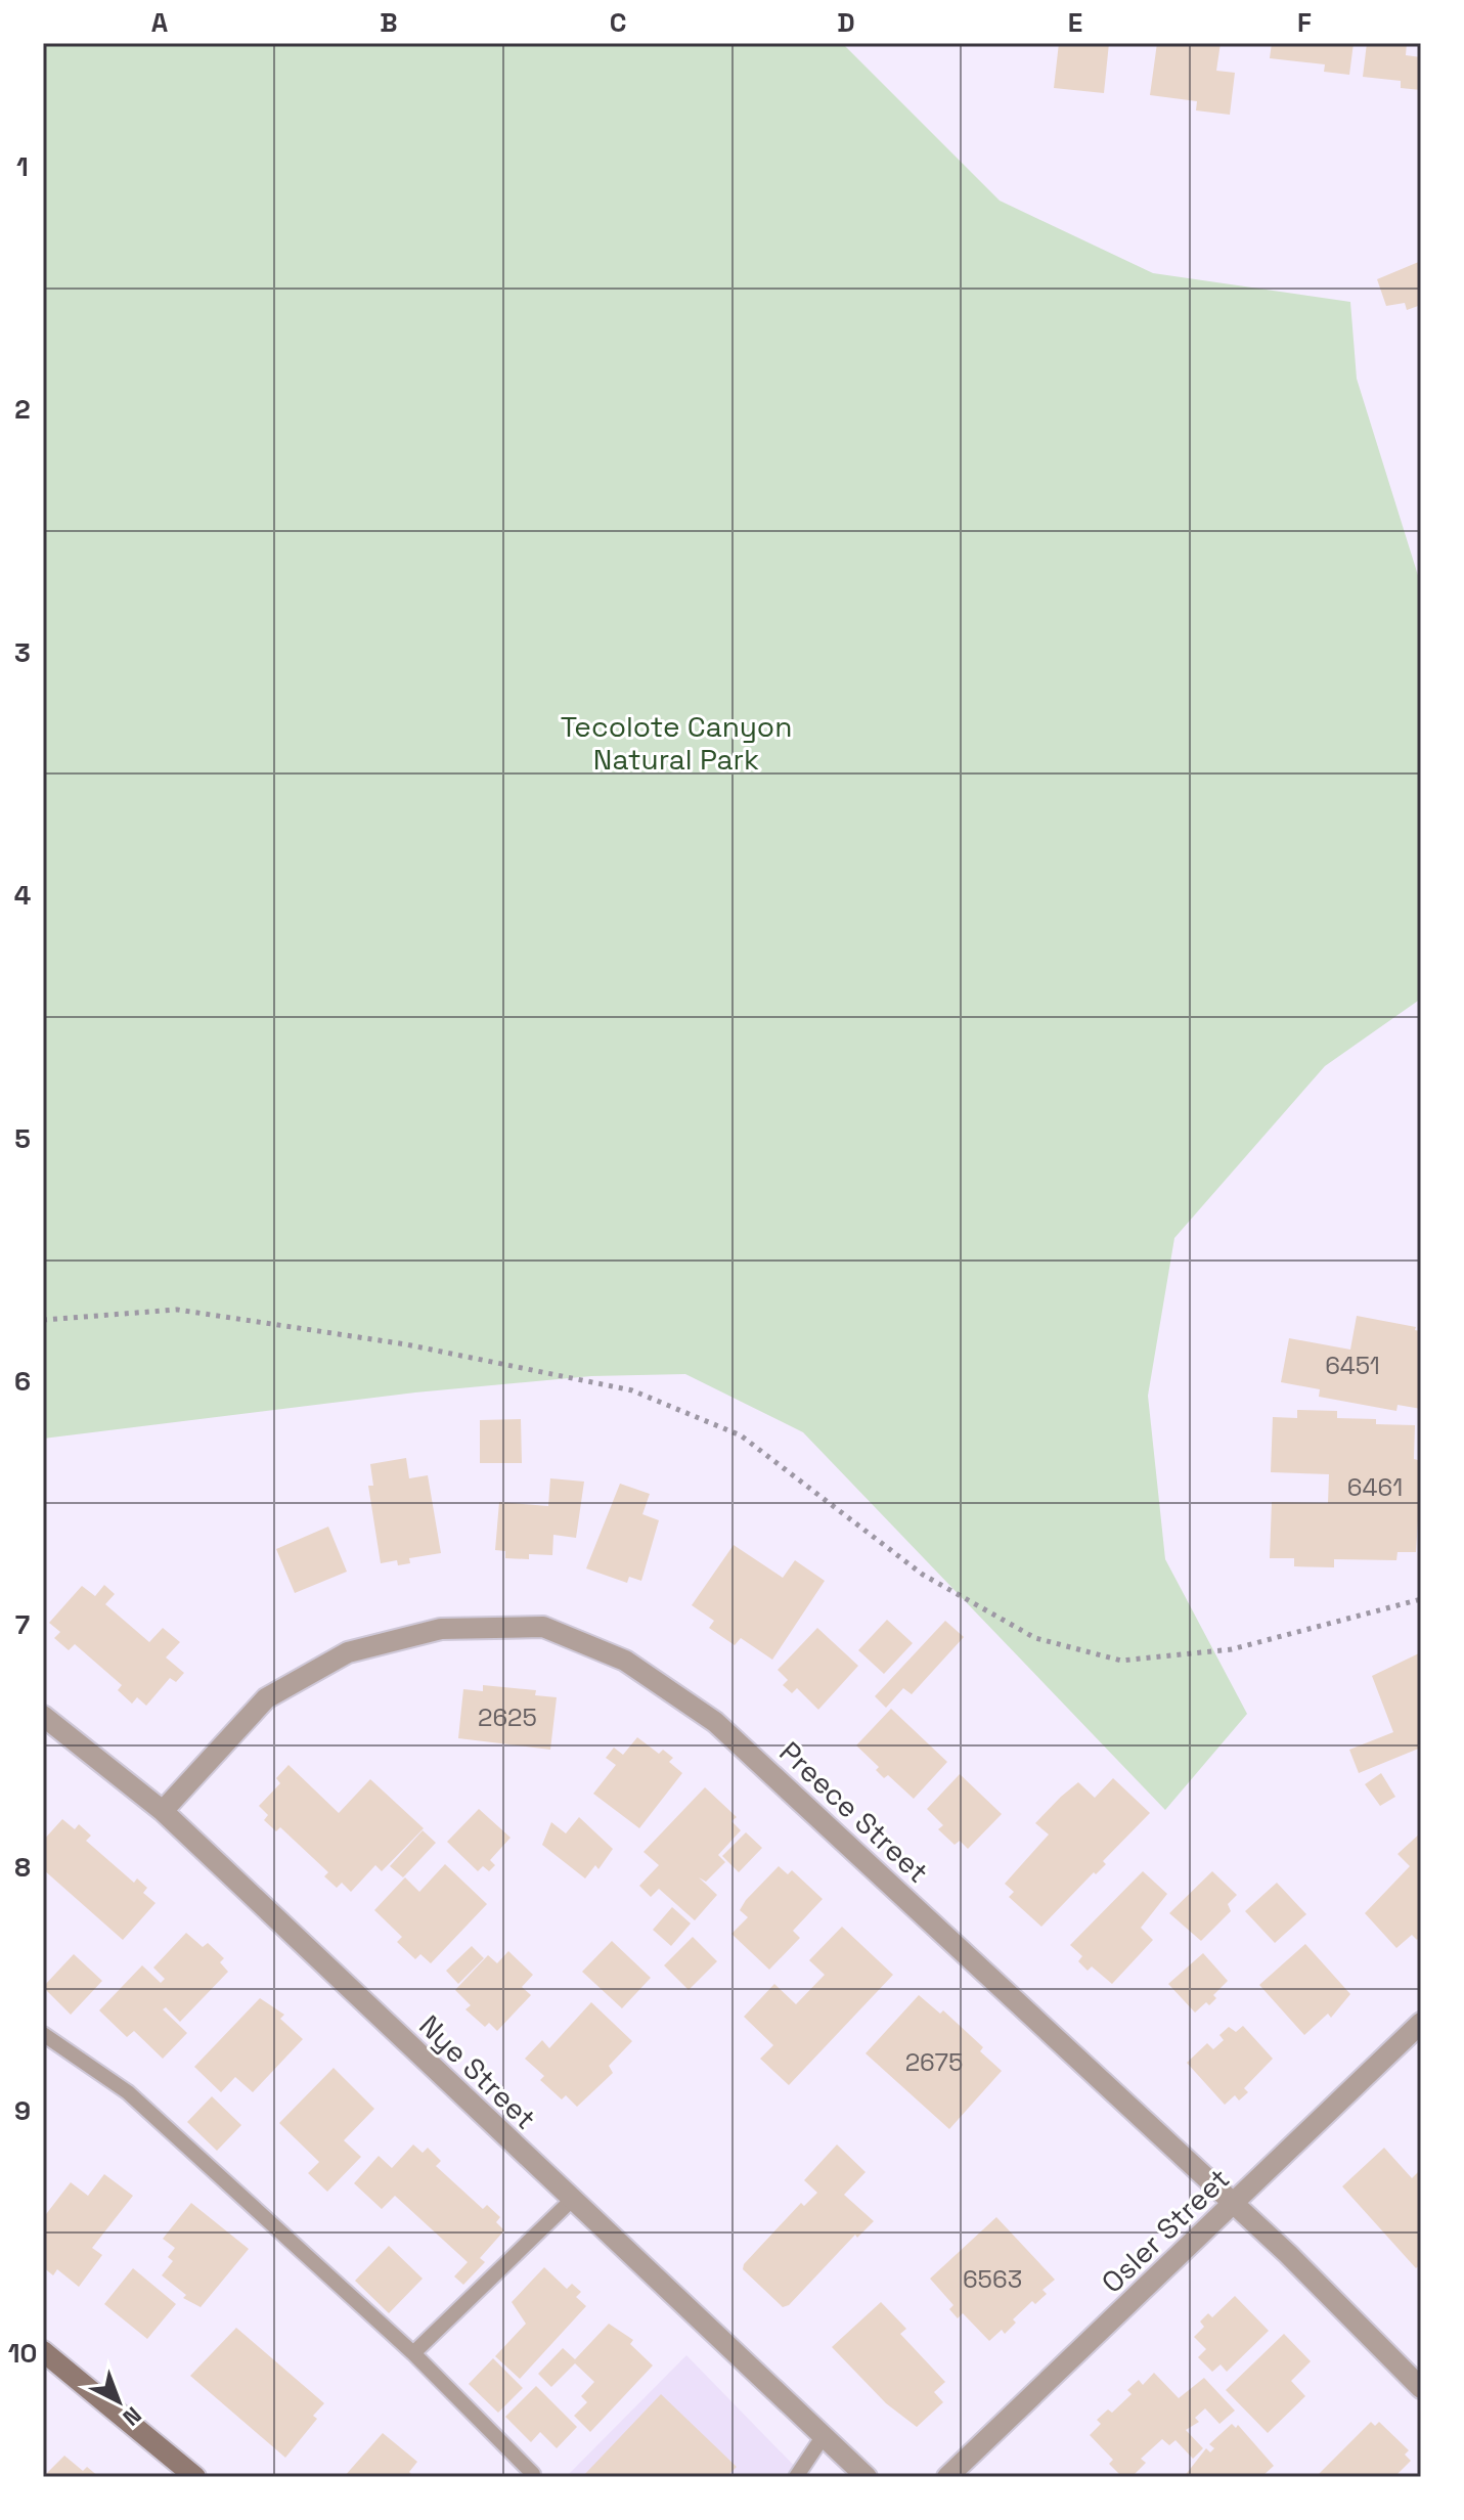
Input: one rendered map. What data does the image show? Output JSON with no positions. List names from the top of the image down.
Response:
{
  "streets": {
    "street": ["Preece Street", "Nye Street", "Osler Street"]
  },
  "crossings": [
    ["Preece Street", "Nye Street"],
    ["Preece Street", "Osler Street"]
  ],
  "parks": ["Tecolote Canyon Natural Park"],
  "house_numbers": [
    "6451",
    "6461",
    "2625",
    "2675",
    "6563"
  ],
  "north": "bottom right",
  "grid": {
    "columns": [
      "A",
      "B",
      "C",
      "D",
      "E",
      "F"
    ],
    "rows": [
      "1",
      "2",
      "3",
      "4",
      "5",
      "6",
      "7",
      "8",
      "9",
      "10"
    ]
  }
}
